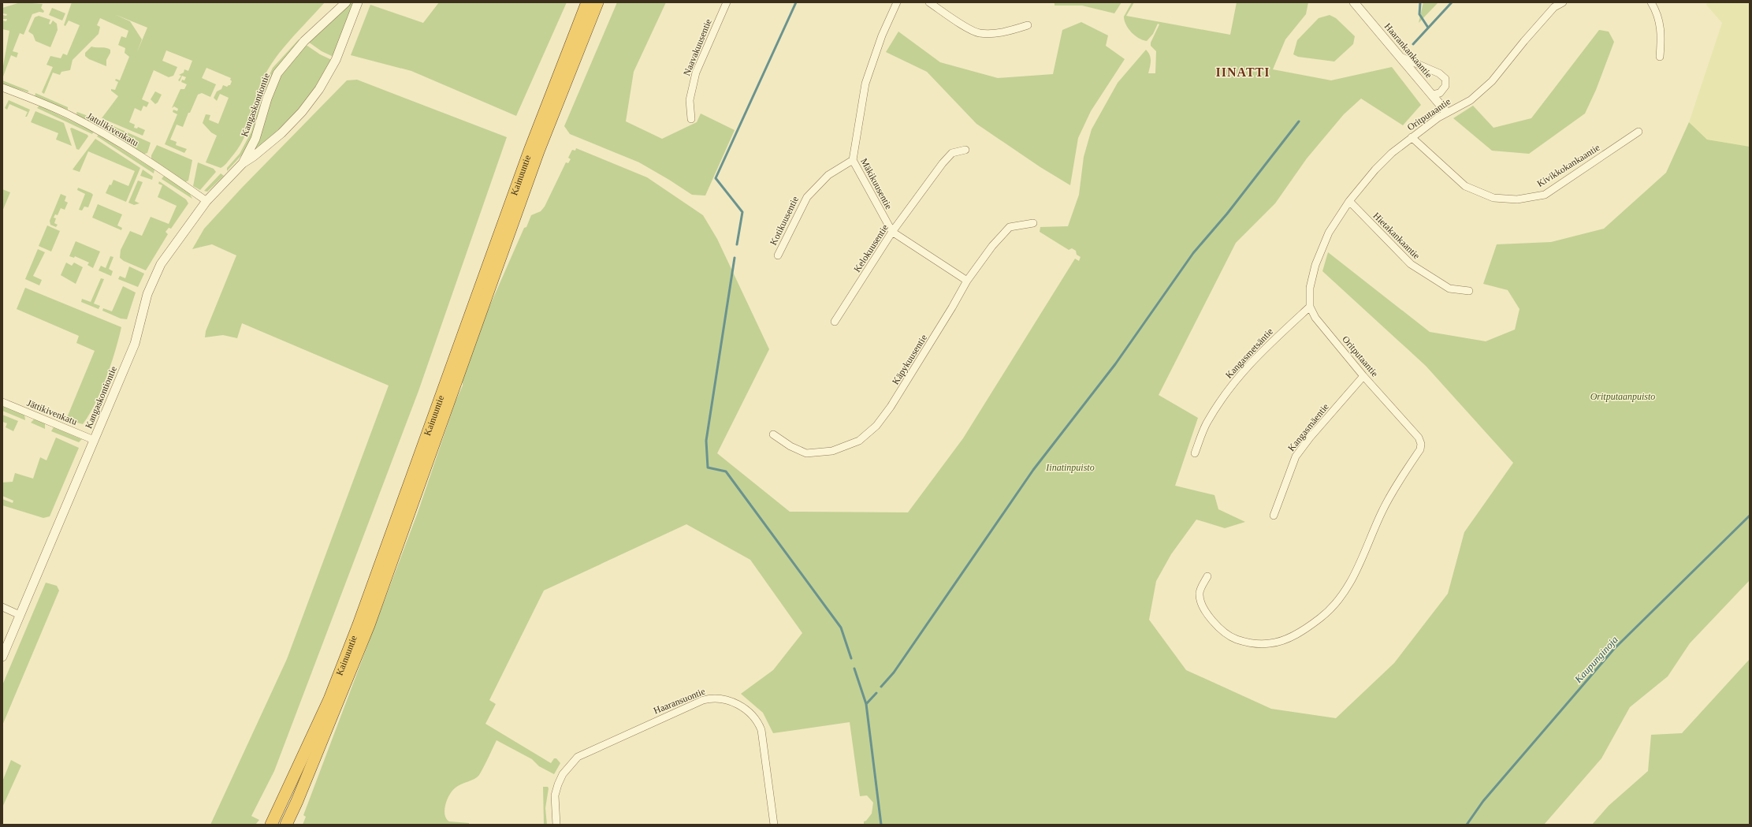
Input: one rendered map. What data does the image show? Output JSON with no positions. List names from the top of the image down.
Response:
{
  "streets": {
    "highway": ["Kainuuntie"],
    "street": [
      "Naavakuusentie",
      "Haarankankaantie",
      "Kangaskontiontie",
      "Oritputaantie",
      "Jatulikivenkatu",
      "Kivikkokankaantie",
      "Mäkikuusentie",
      "Kotikuusentie",
      "Hietakankaantie",
      "Kelokuusentie",
      "Kangasmetsäntie",
      "Käpykuusentie",
      "Jättikivenkatu",
      "Kangasmäentie",
      "Haaransuontie"
    ]
  },
  "crossings": [
    ["Haarankankaantie", "Oritputaantie"],
    ["Kangaskontiontie", "Jatulikivenkatu"],
    ["Kangaskontiontie", "Jättikivenkatu"],
    ["Oritputaantie", "Kivikkokankaantie"],
    ["Oritputaantie", "Hietakankaantie"],
    ["Oritputaantie", "Kangasmetsäntie"],
    ["Oritputaantie", "Kangasmäentie"],
    ["Mäkikuusentie", "Kotikuusentie"],
    ["Mäkikuusentie", "Kelokuusentie"],
    ["Mäkikuusentie", "Käpykuusentie"]
  ],
  "districts": ["IINATTI"],
  "water": ["Kaupunginoja"],
  "parks": ["Oritputaanpuisto", "Iinatinpuisto"]
}
